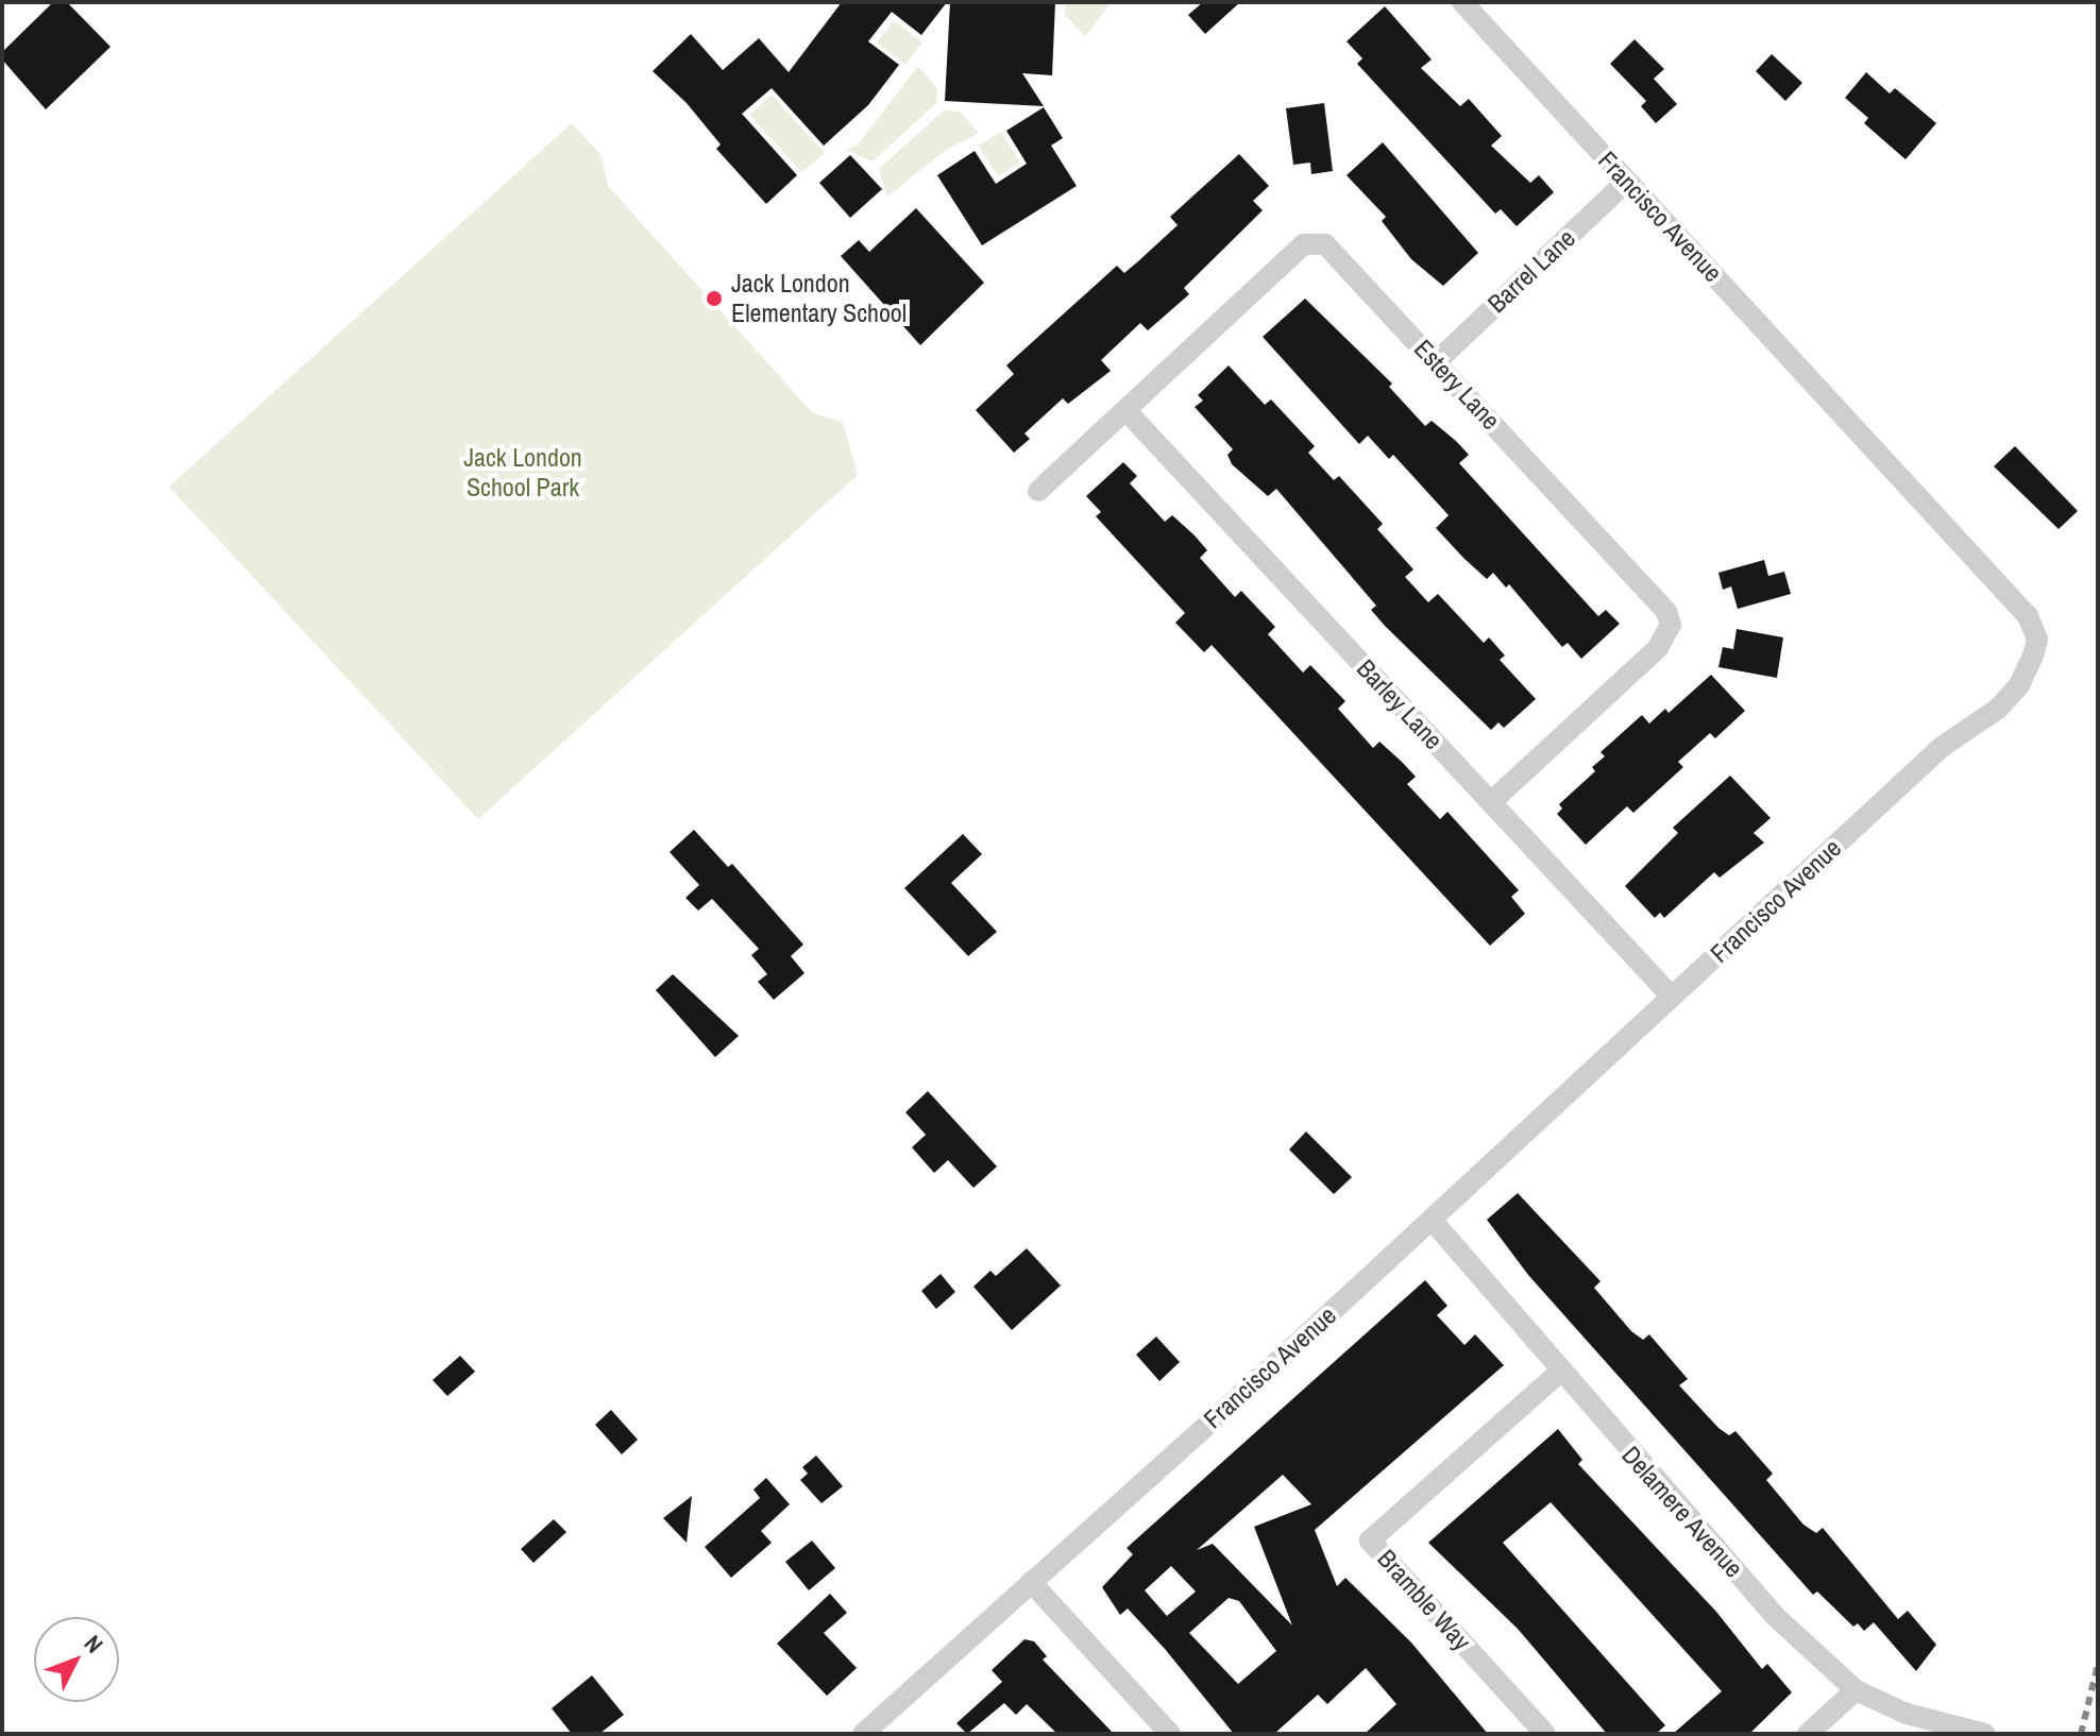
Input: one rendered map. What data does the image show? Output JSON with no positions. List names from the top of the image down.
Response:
{
  "streets": {
    "street": [
      "Francisco Avenue",
      "Barrel Lane",
      "Estery Lane",
      "Barley Lane",
      "Delamere Avenue",
      "Bramble Way"
    ]
  },
  "crossings": [
    ["Francisco Avenue", "Barrel Lane"],
    ["Francisco Avenue", "Barley Lane"],
    ["Francisco Avenue", "Delamere Avenue"],
    ["Barrel Lane", "Estery Lane"],
    ["Estery Lane", "Barley Lane"],
    ["Delamere Avenue", "Bramble Way"]
  ],
  "parks": ["Jack London School Park"],
  "places": ["Jack London Elementary School"],
  "north": "top right"
}
